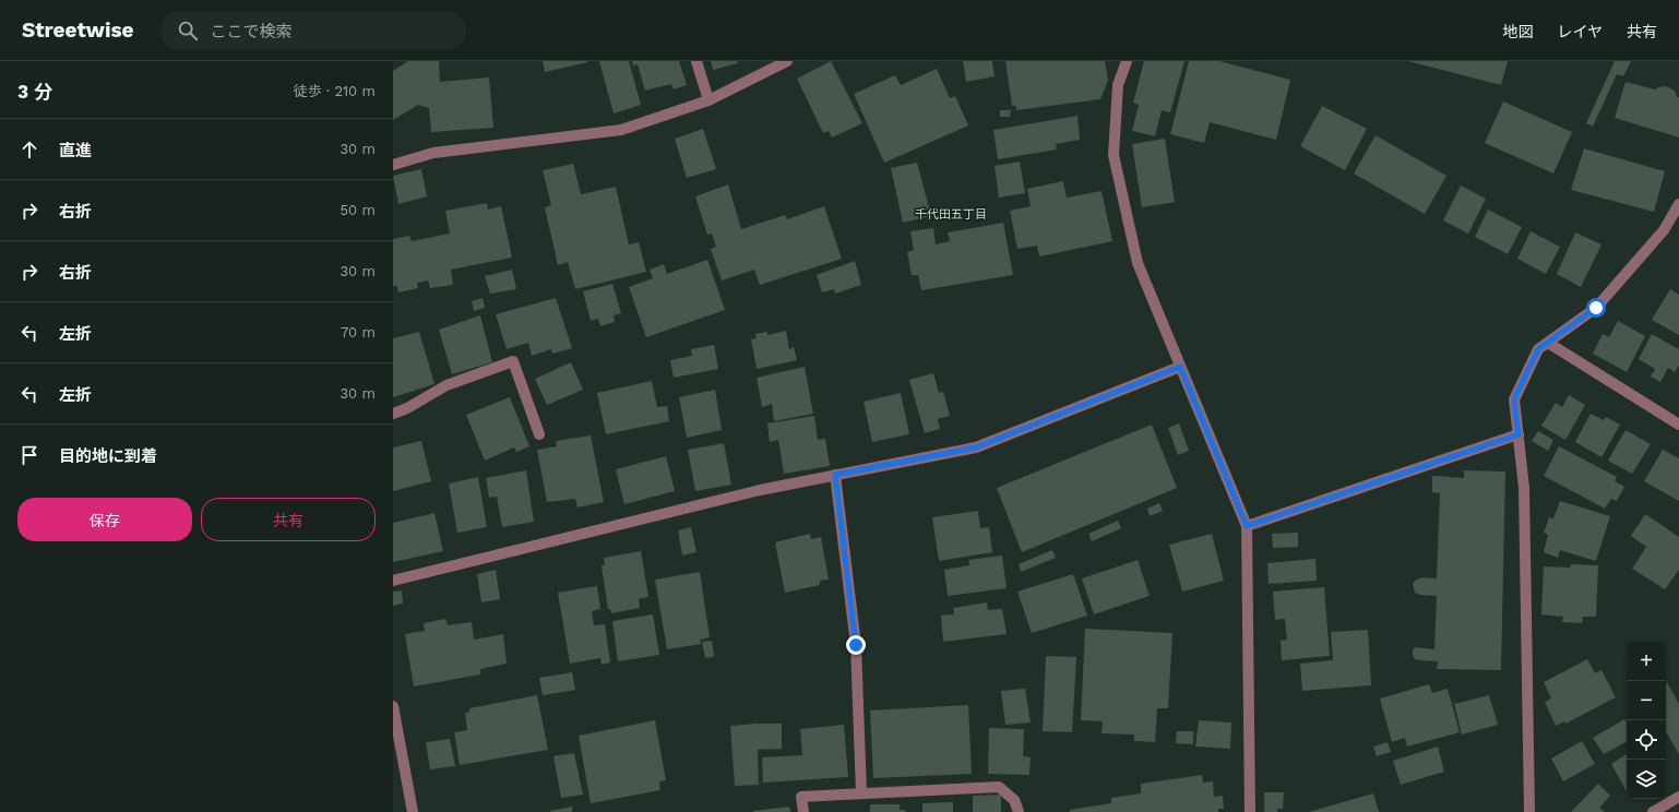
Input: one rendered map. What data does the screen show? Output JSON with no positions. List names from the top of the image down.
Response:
{
  "districts": ["千代田五丁目"],
  "page": {
    "header": "Streetwise",
    "search": "ここで検索",
    "nav": ["地図", "レイヤ", "共有"],
    "heading": ["3 分", "徒歩 · 210 m"],
    "list": [
      ["直進", "30 m"],
      ["右折", "50 m"],
      ["右折", "30 m"],
      ["左折", "70 m"],
      ["左折", "30 m"],
      "目的地に到着"
    ],
    "buttons": ["保存", "共有"],
    "map_buttons": ["+", "−"]
  }
}
